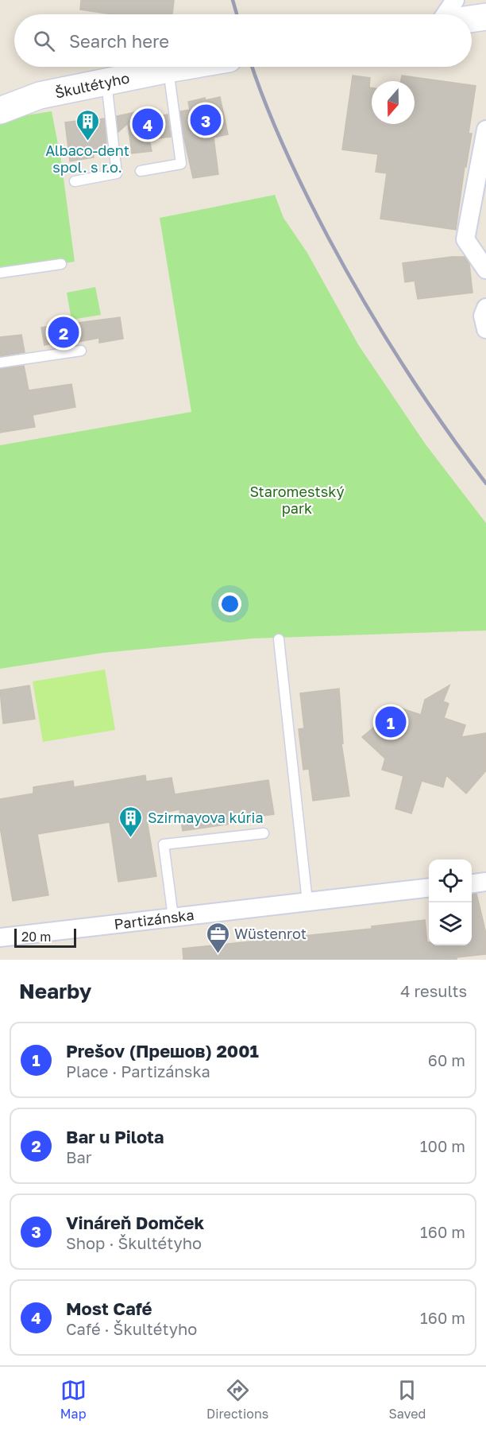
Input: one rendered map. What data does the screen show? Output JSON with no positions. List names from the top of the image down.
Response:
{
  "streets": {
    "street": ["Škultétyho", "Partizánska"]
  },
  "parks": ["Staromestský park"],
  "places": {
    "building": ["Albaco-dent spol. s r.o.", "Szirmayova kúria"],
    "office": ["Wüstenrot"]
  },
  "scale_bar": "20 m",
  "north": "bottom",
  "page": {
    "search": "Search here",
    "pins": [
      "3",
      "4",
      "2",
      "1"
    ],
    "scale": "20 m",
    "heading": ["Nearby", "4 results"],
    "list": [
      {
        "mark": "1",
        "name": "Prešov (Прешов) 2001",
        "note": "Place · Partizánska",
        "value": "60 m"
      },
      {
        "mark": "2",
        "name": "Bar u Pilota",
        "note": "Bar",
        "value": "100 m"
      },
      {
        "mark": "3",
        "name": "Vináreň Domček",
        "note": "Shop · Škultétyho",
        "value": "160 m"
      },
      {
        "mark": "4",
        "name": "Most Café",
        "note": "Café · Škultétyho",
        "value": "160 m"
      }
    ],
    "nav": ["Map", "Directions", "Saved"]
  }
}
